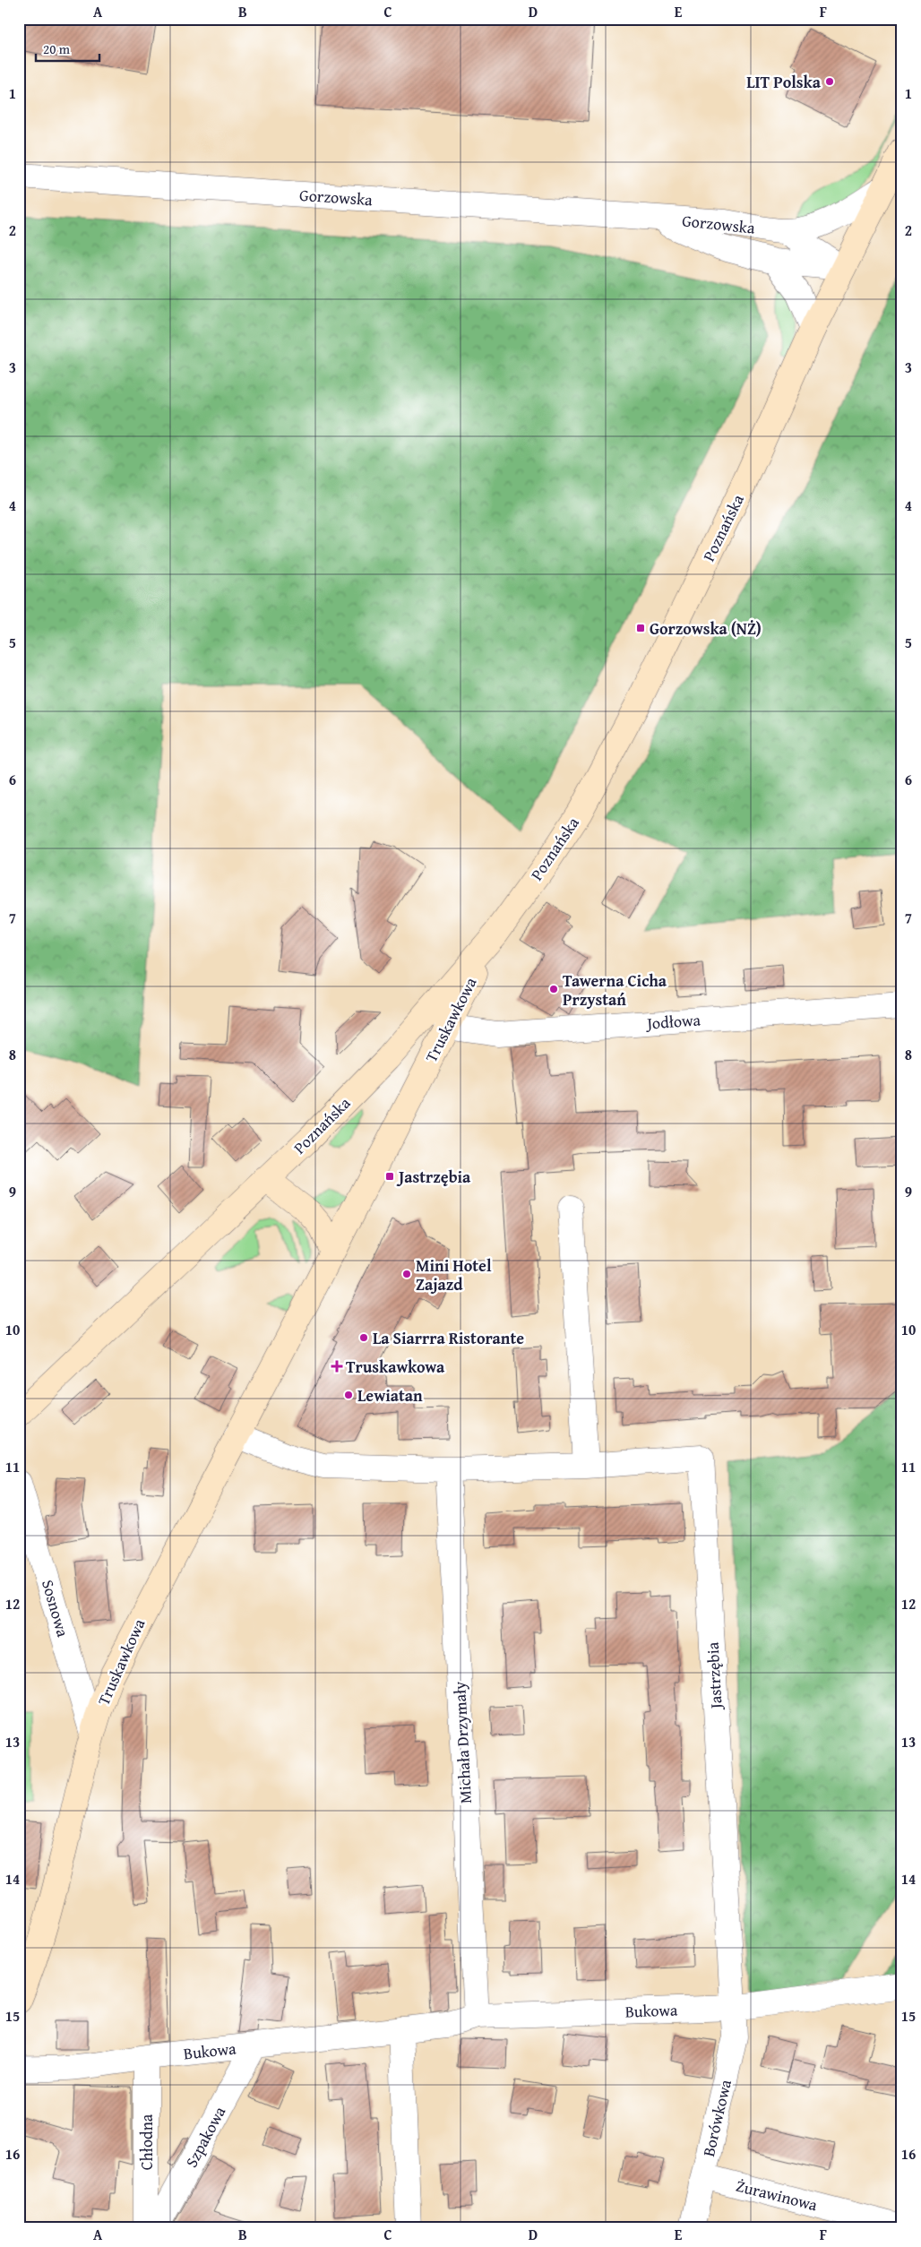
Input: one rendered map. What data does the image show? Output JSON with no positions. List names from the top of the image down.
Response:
{
  "streets": {
    "street": [
      "Gorzowska",
      "Poznańska",
      "Truskawkowa",
      "Jodłowa",
      "Sosnowa",
      "Jastrzębia",
      "Michała Drzymały",
      "Bukowa",
      "Borówkowa",
      "Szpakowa",
      "Chłodna",
      "Żurawinowa"
    ]
  },
  "crossings": [
    ["Gorzowska", "Poznańska"],
    ["Poznańska", "Truskawkowa"],
    ["Truskawkowa", "Jodłowa"],
    ["Truskawkowa", "Sosnowa"],
    ["Truskawkowa", "Jastrzębia"],
    ["Jastrzębia", "Michała Drzymały"],
    ["Jastrzębia", "Bukowa"],
    ["Jastrzębia", "Borówkowa"],
    ["Michała Drzymały", "Bukowa"],
    ["Bukowa", "Borówkowa"],
    ["Bukowa", "Szpakowa"],
    ["Bukowa", "Chłodna"],
    ["Borówkowa", "Żurawinowa"]
  ],
  "places": {
    "other": [
      "LIT Polska",
      "Tawerna Cicha Przystań",
      "Mini Hotel Zajazd",
      "La Siarrra Ristorante",
      "Lewiatan"
    ],
    "transit": ["Gorzowska (NŻ)", "Jastrzębia"],
    "health": ["Truskawkowa"]
  },
  "scale_bar": "20 m",
  "grid": {
    "columns": [
      "A",
      "B",
      "C",
      "D",
      "E",
      "F"
    ],
    "rows": [
      "1",
      "2",
      "3",
      "4",
      "5",
      "6",
      "7",
      "8",
      "9",
      "10",
      "11",
      "12",
      "13",
      "14",
      "15",
      "16"
    ]
  }
}
